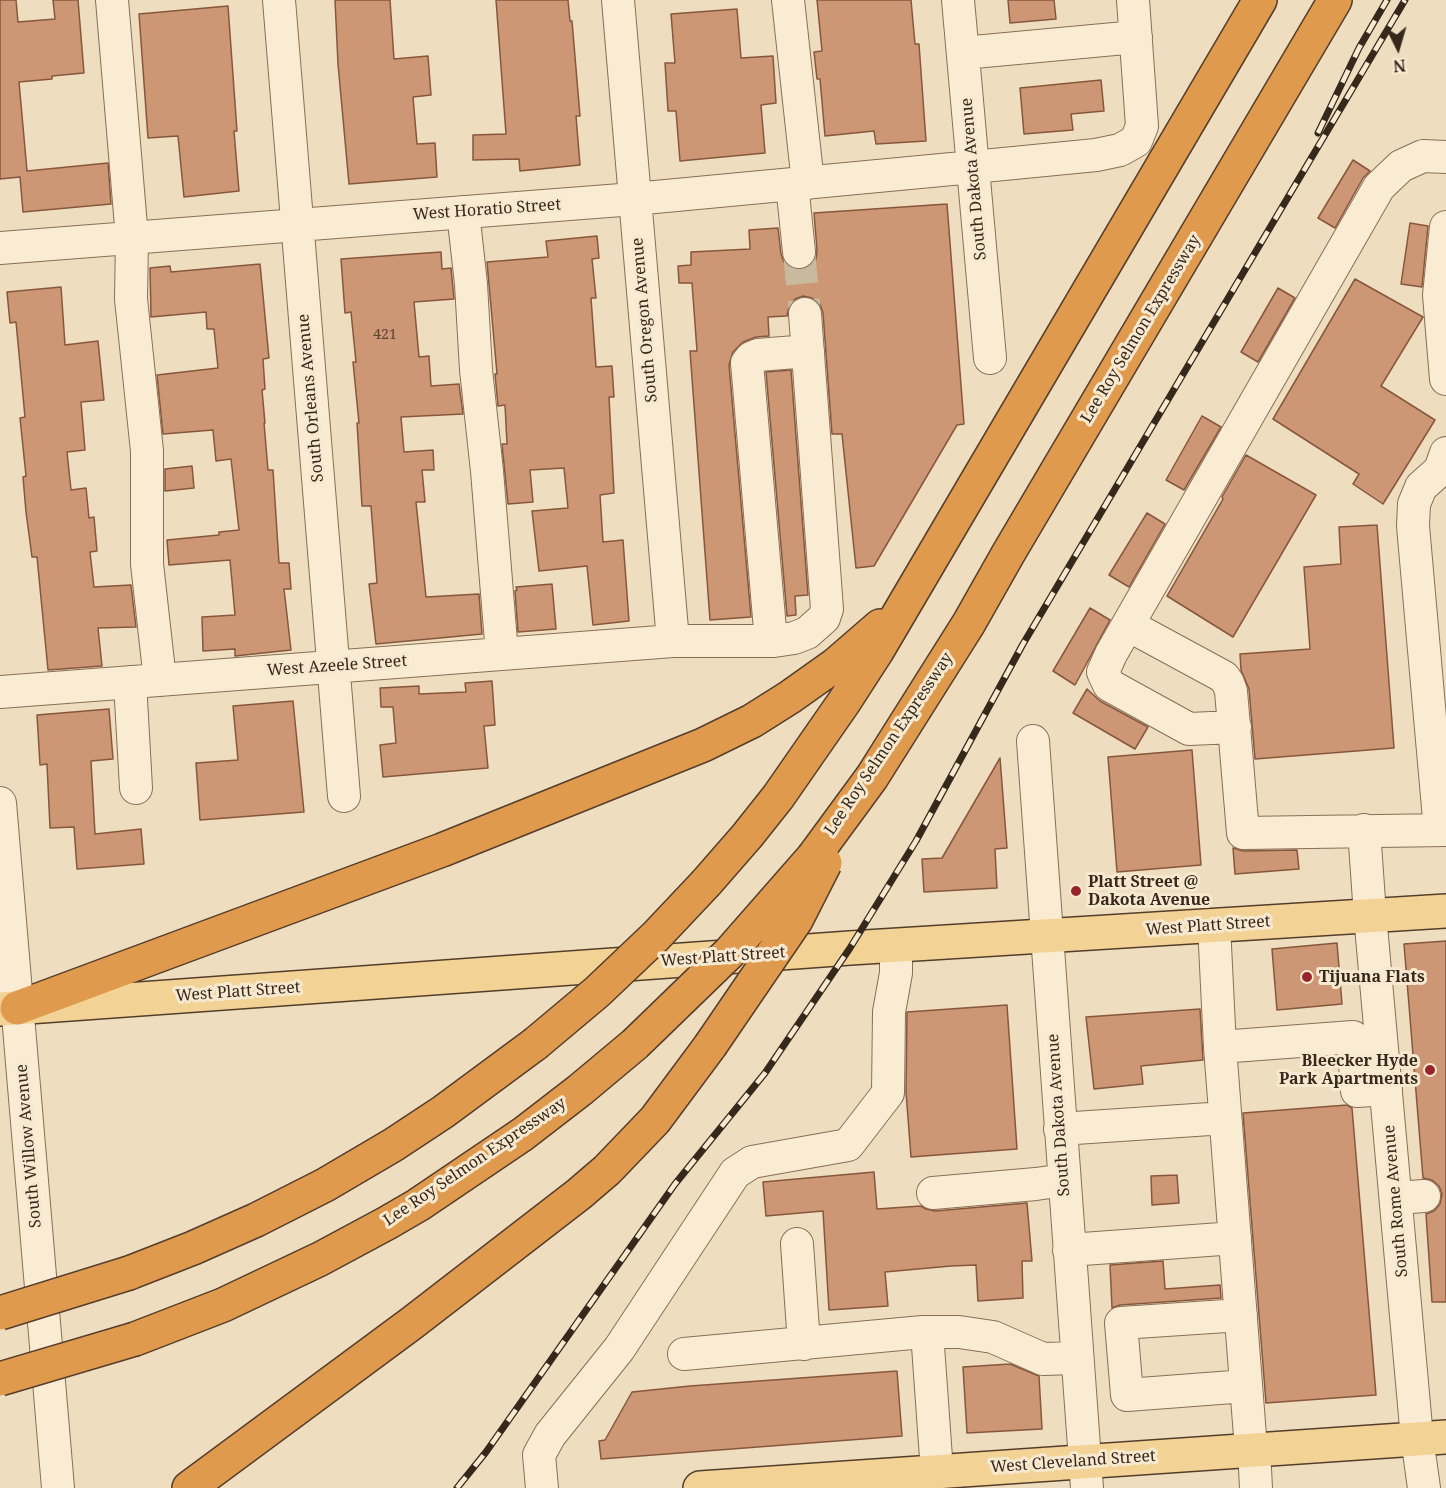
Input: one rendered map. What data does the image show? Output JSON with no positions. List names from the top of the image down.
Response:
{
  "streets": {
    "highway": ["Lee Roy Selmon Expressway"],
    "main road": ["West Platt Street", "West Cleveland Street"],
    "street": [
      "South Dakota Avenue",
      "West Horatio Street",
      "South Oregon Avenue",
      "South Orleans Avenue",
      "West Azeele Street",
      "South Willow Avenue",
      "South Rome Avenue"
    ]
  },
  "crossings": [
    ["South Dakota Avenue", "West Horatio Street"],
    ["South Dakota Avenue", "West Platt Street"],
    ["South Dakota Avenue", "West Cleveland Street"],
    ["West Horatio Street", "South Oregon Avenue"],
    ["West Horatio Street", "South Orleans Avenue"],
    ["South Oregon Avenue", "West Azeele Street"],
    ["South Orleans Avenue", "West Azeele Street"],
    ["West Platt Street", "South Willow Avenue"],
    ["West Platt Street", "South Rome Avenue"],
    ["South Rome Avenue", "West Cleveland Street"]
  ],
  "places": ["Platt Street @ Dakota Avenue", "Tijuana Flats", "Bleecker Hyde Park Apartments"],
  "house_numbers": ["421"],
  "north": "bottom"
}
